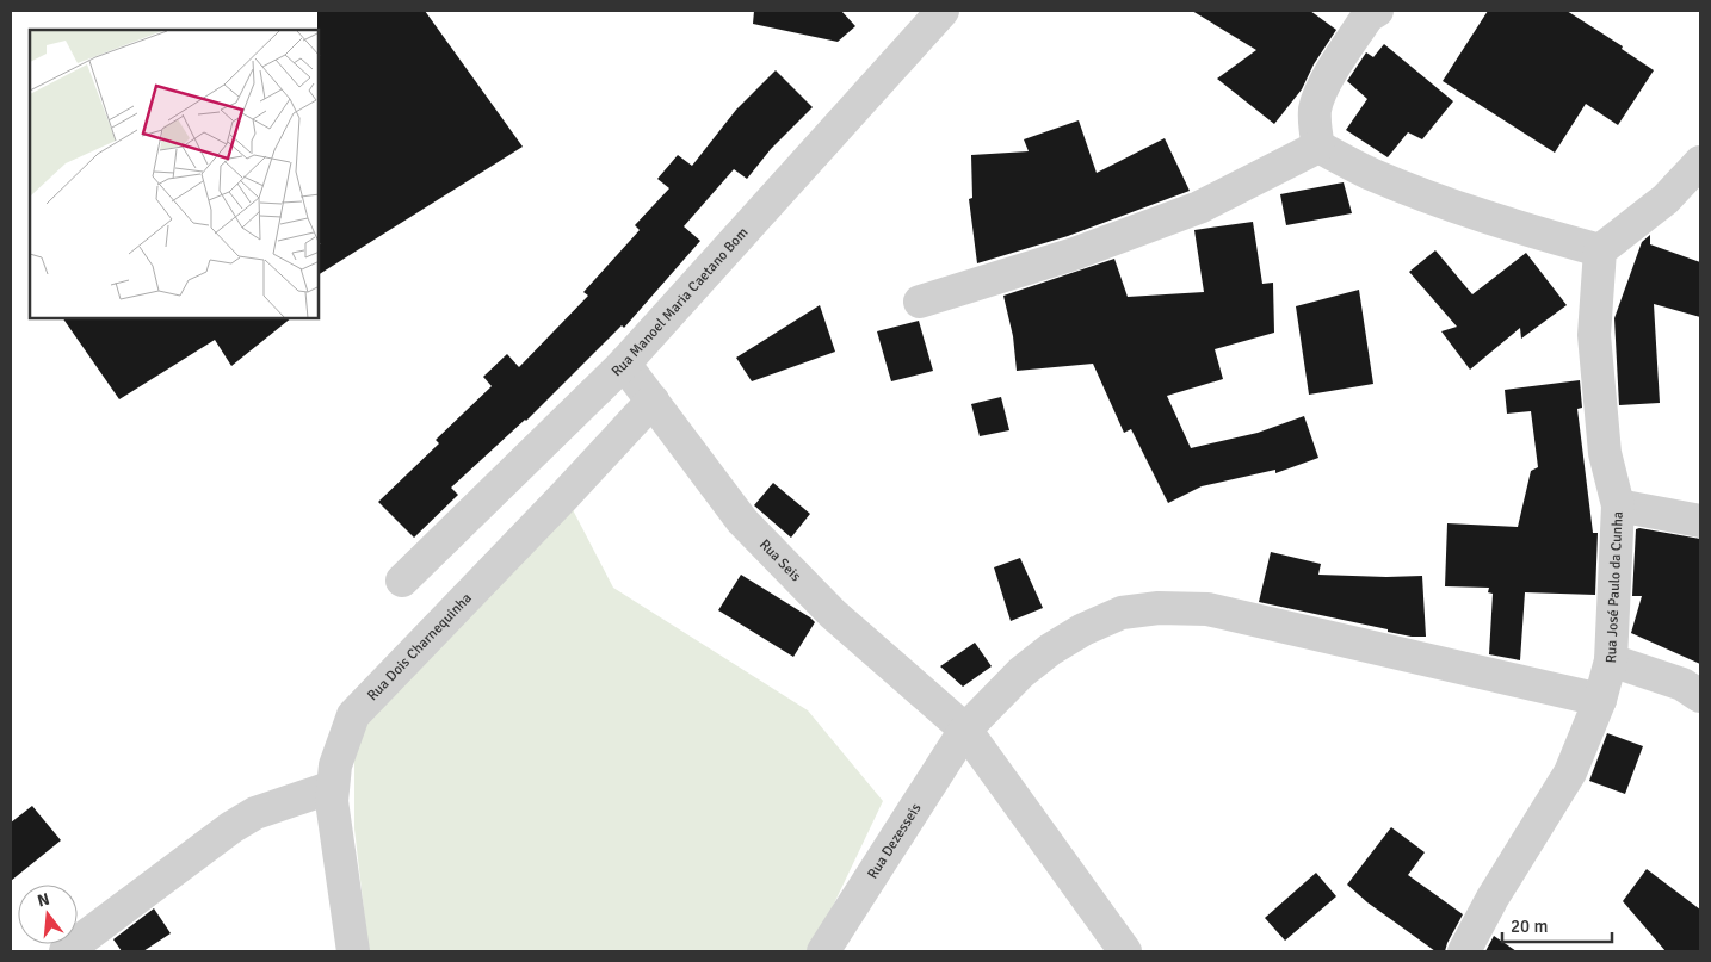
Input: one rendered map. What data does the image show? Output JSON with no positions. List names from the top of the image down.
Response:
{
  "streets": {
    "street": [
      "Rua Manoel Maria Caetano Bom",
      "Rua Seis",
      "Rua José Paulo da Cunha",
      "Rua Dois Charnequinha",
      "Rua Dezesseis"
    ]
  },
  "crossings": [
    ["Rua Manoel Maria Caetano Bom", "Rua Seis"],
    ["Rua Seis", "Rua Dois Charnequinha"],
    ["Rua Seis", "Rua Dezesseis"],
    ["Rua José Paulo da Cunha", "Rua Dezesseis"]
  ],
  "scale_bar": "20 m",
  "north": "top"
}
